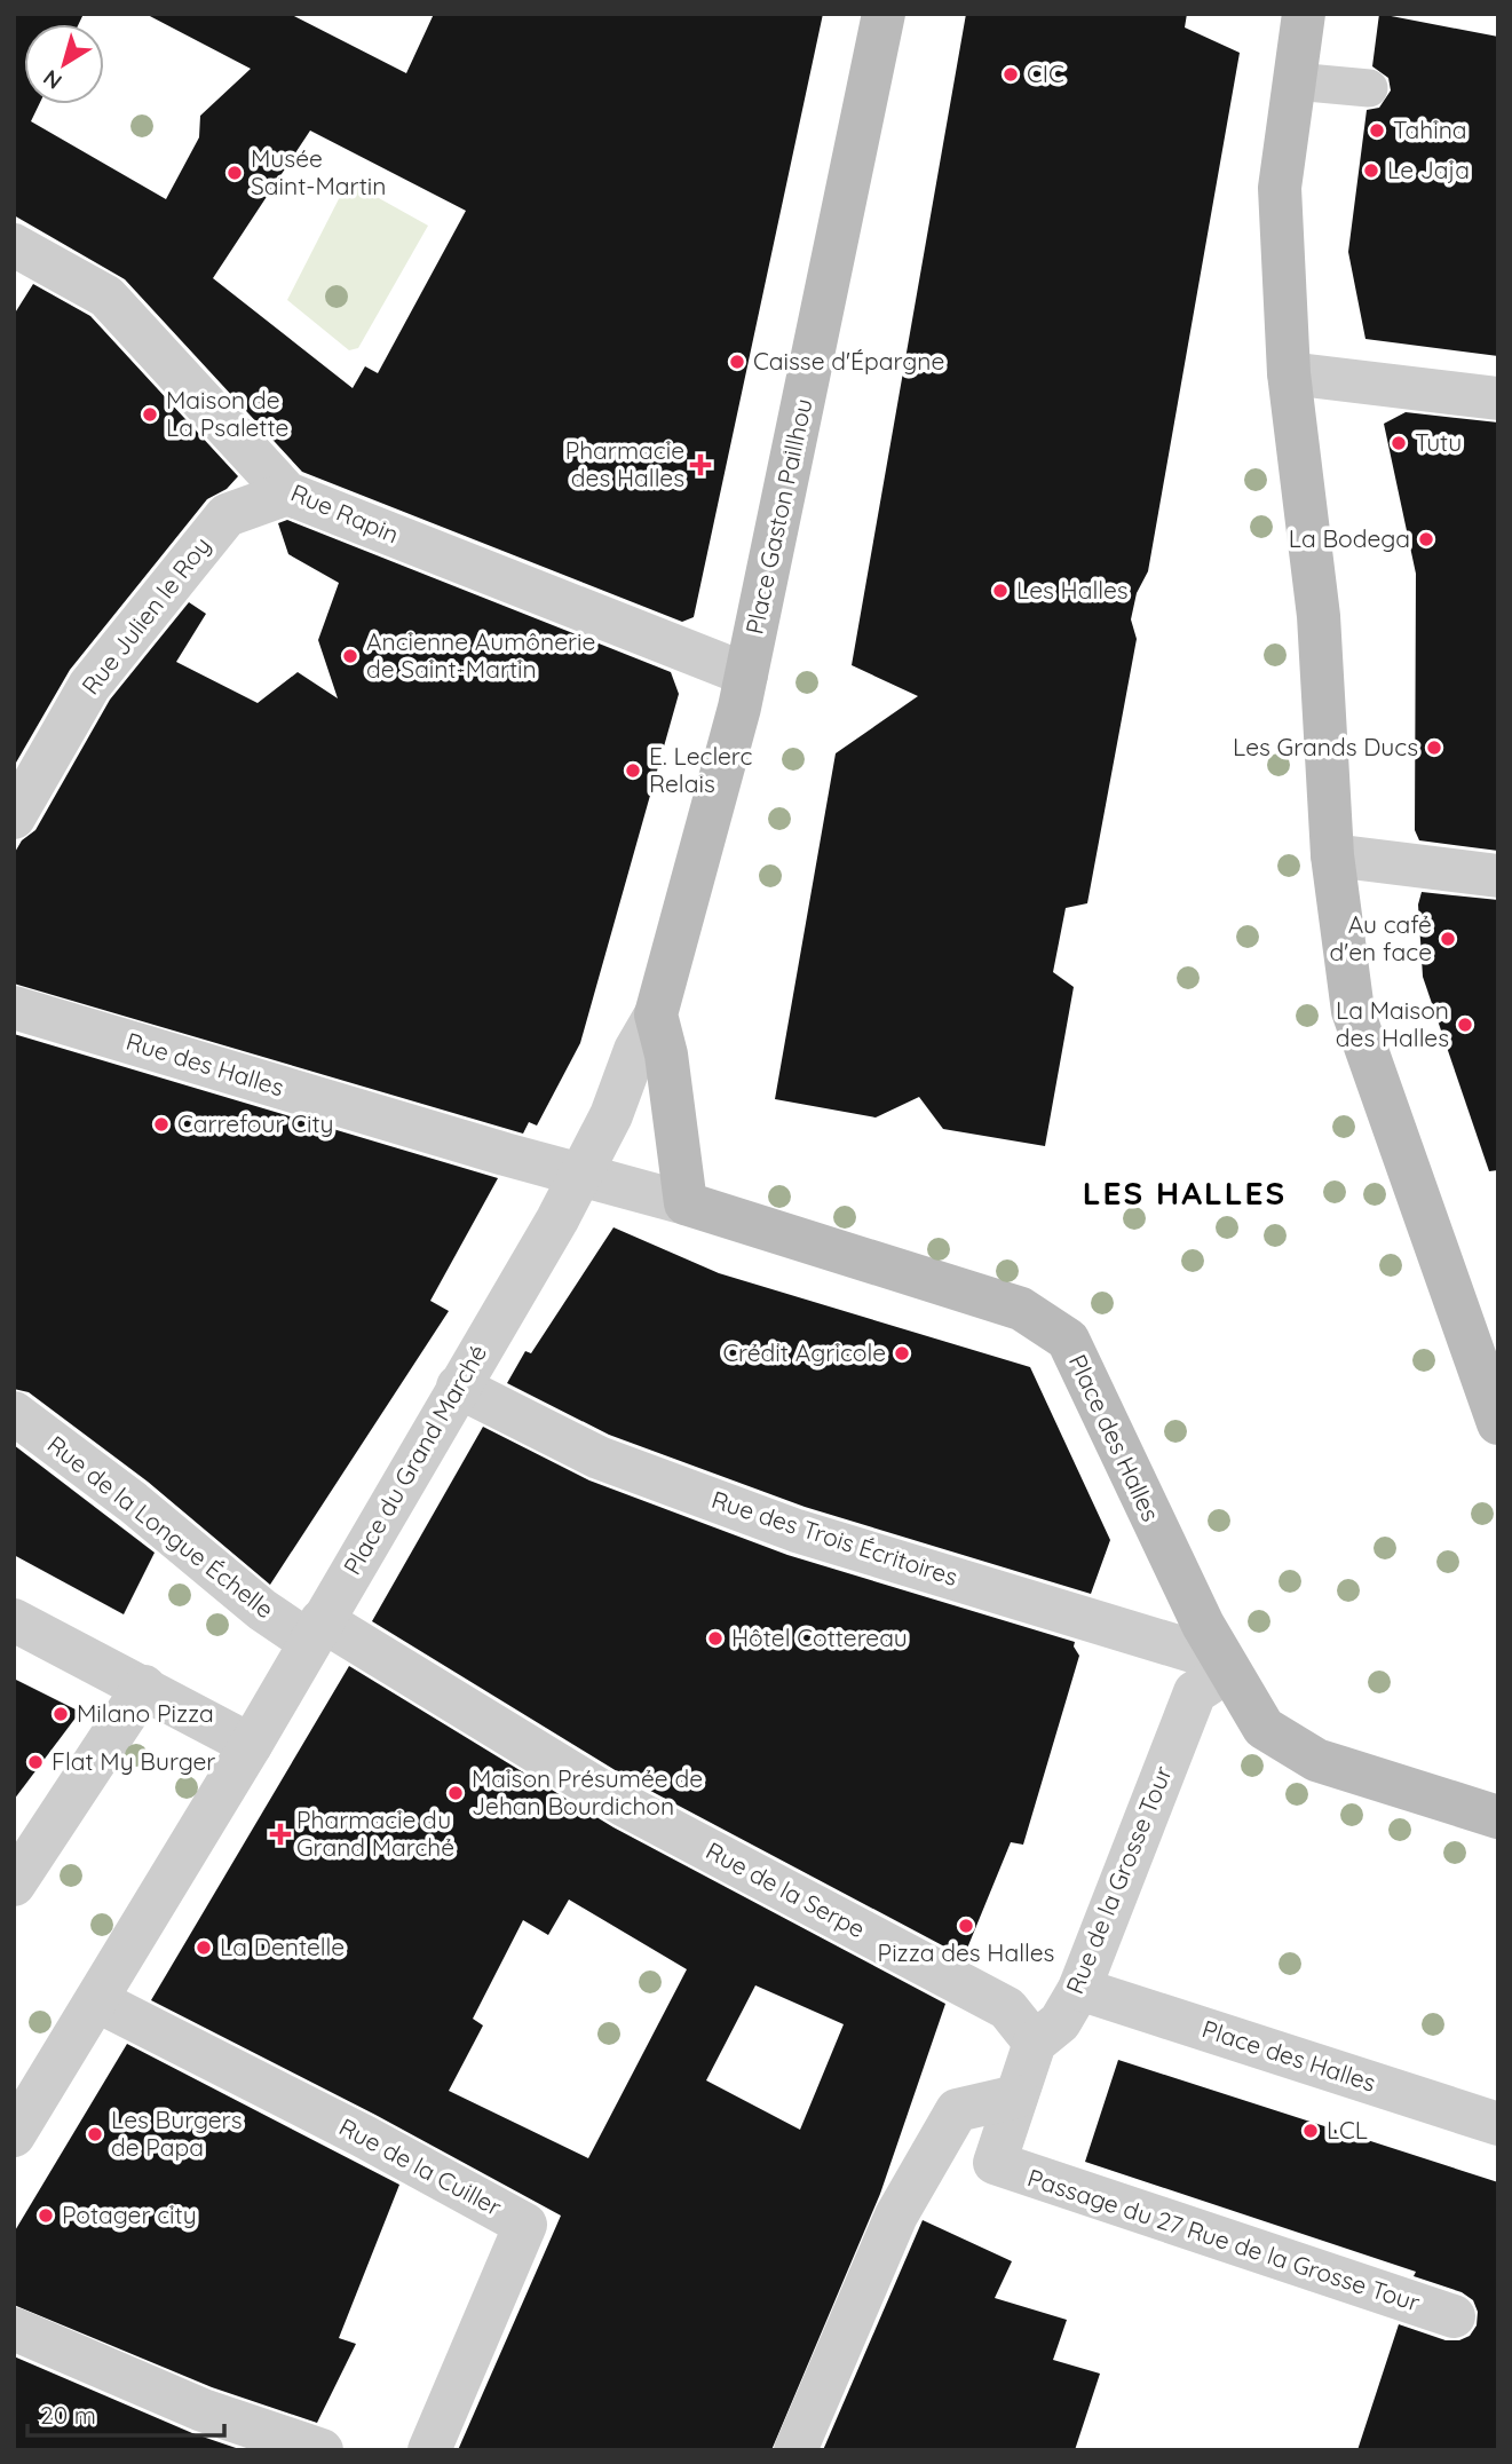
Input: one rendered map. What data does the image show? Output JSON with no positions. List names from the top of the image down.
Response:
{
  "streets": {
    "main road": ["Place Gaston Paillhou", "Place des Halles"],
    "street": [
      "Rue Rapin",
      "Rue Julien le Roy",
      "Rue des Halles",
      "Place du Grand Marché",
      "Rue de la Longue Échelle",
      "Rue des Trois Écritoires",
      "Rue de la Grosse Tour",
      "Rue de la Serpe",
      "Rue de la Cuiller",
      "Passage du 27 Rue de la Grosse Tour"
    ]
  },
  "crossings": [
    ["Rue Rapin", "Place Gaston Paillhou"],
    ["Rue Rapin", "Rue Julien le Roy"],
    ["Place Gaston Paillhou", "Rue des Halles"],
    ["Place Gaston Paillhou", "Place des Halles"],
    ["Place Gaston Paillhou", "Place du Grand Marché"],
    ["Rue des Halles", "Place des Halles"],
    ["Rue des Halles", "Place du Grand Marché"],
    ["Place des Halles", "Place du Grand Marché"],
    ["Place des Halles", "Rue des Trois Écritoires"],
    ["Place des Halles", "Rue de la Grosse Tour"],
    ["Place du Grand Marché", "Rue de la Longue Échelle"],
    ["Place du Grand Marché", "Rue des Trois Écritoires"],
    ["Place du Grand Marché", "Rue de la Serpe"],
    ["Place du Grand Marché", "Rue de la Cuiller"],
    ["Rue de la Longue Échelle", "Rue de la Serpe"],
    ["Rue des Trois Écritoires", "Rue de la Grosse Tour"],
    ["Rue de la Grosse Tour", "Rue de la Serpe"],
    ["Rue de la Grosse Tour", "Passage du 27 Rue de la Grosse Tour"]
  ],
  "districts": ["LES HALLES"],
  "places": {
    "other": [
      "CIC",
      "Tahina",
      "Le Jaja",
      "Musée Saint-Martin",
      "Caisse d'Épargne",
      "Maison de La Psalette",
      "Tutu",
      "La Bodega",
      "Les Halles",
      "Ancienne Aumônerie de Saint-Martin",
      "Les Grands Ducs",
      "E. Leclerc Relais",
      "Au café d'en face",
      "La Maison des Halles",
      "Carrefour City",
      "Crédit Agricole",
      "Hôtel Cottereau",
      "Milano Pizza",
      "Flat My Burger",
      "Maison Présumée de Jehan Bourdichon",
      "Pizza des Halles",
      "La Dentelle",
      "LCL",
      "Les Burgers de Papa",
      "Potager city"
    ],
    "health": ["Pharmacie des Halles", "Pharmacie du Grand Marché"]
  },
  "scale_bar": "20 m",
  "north": "bottom left"
}
